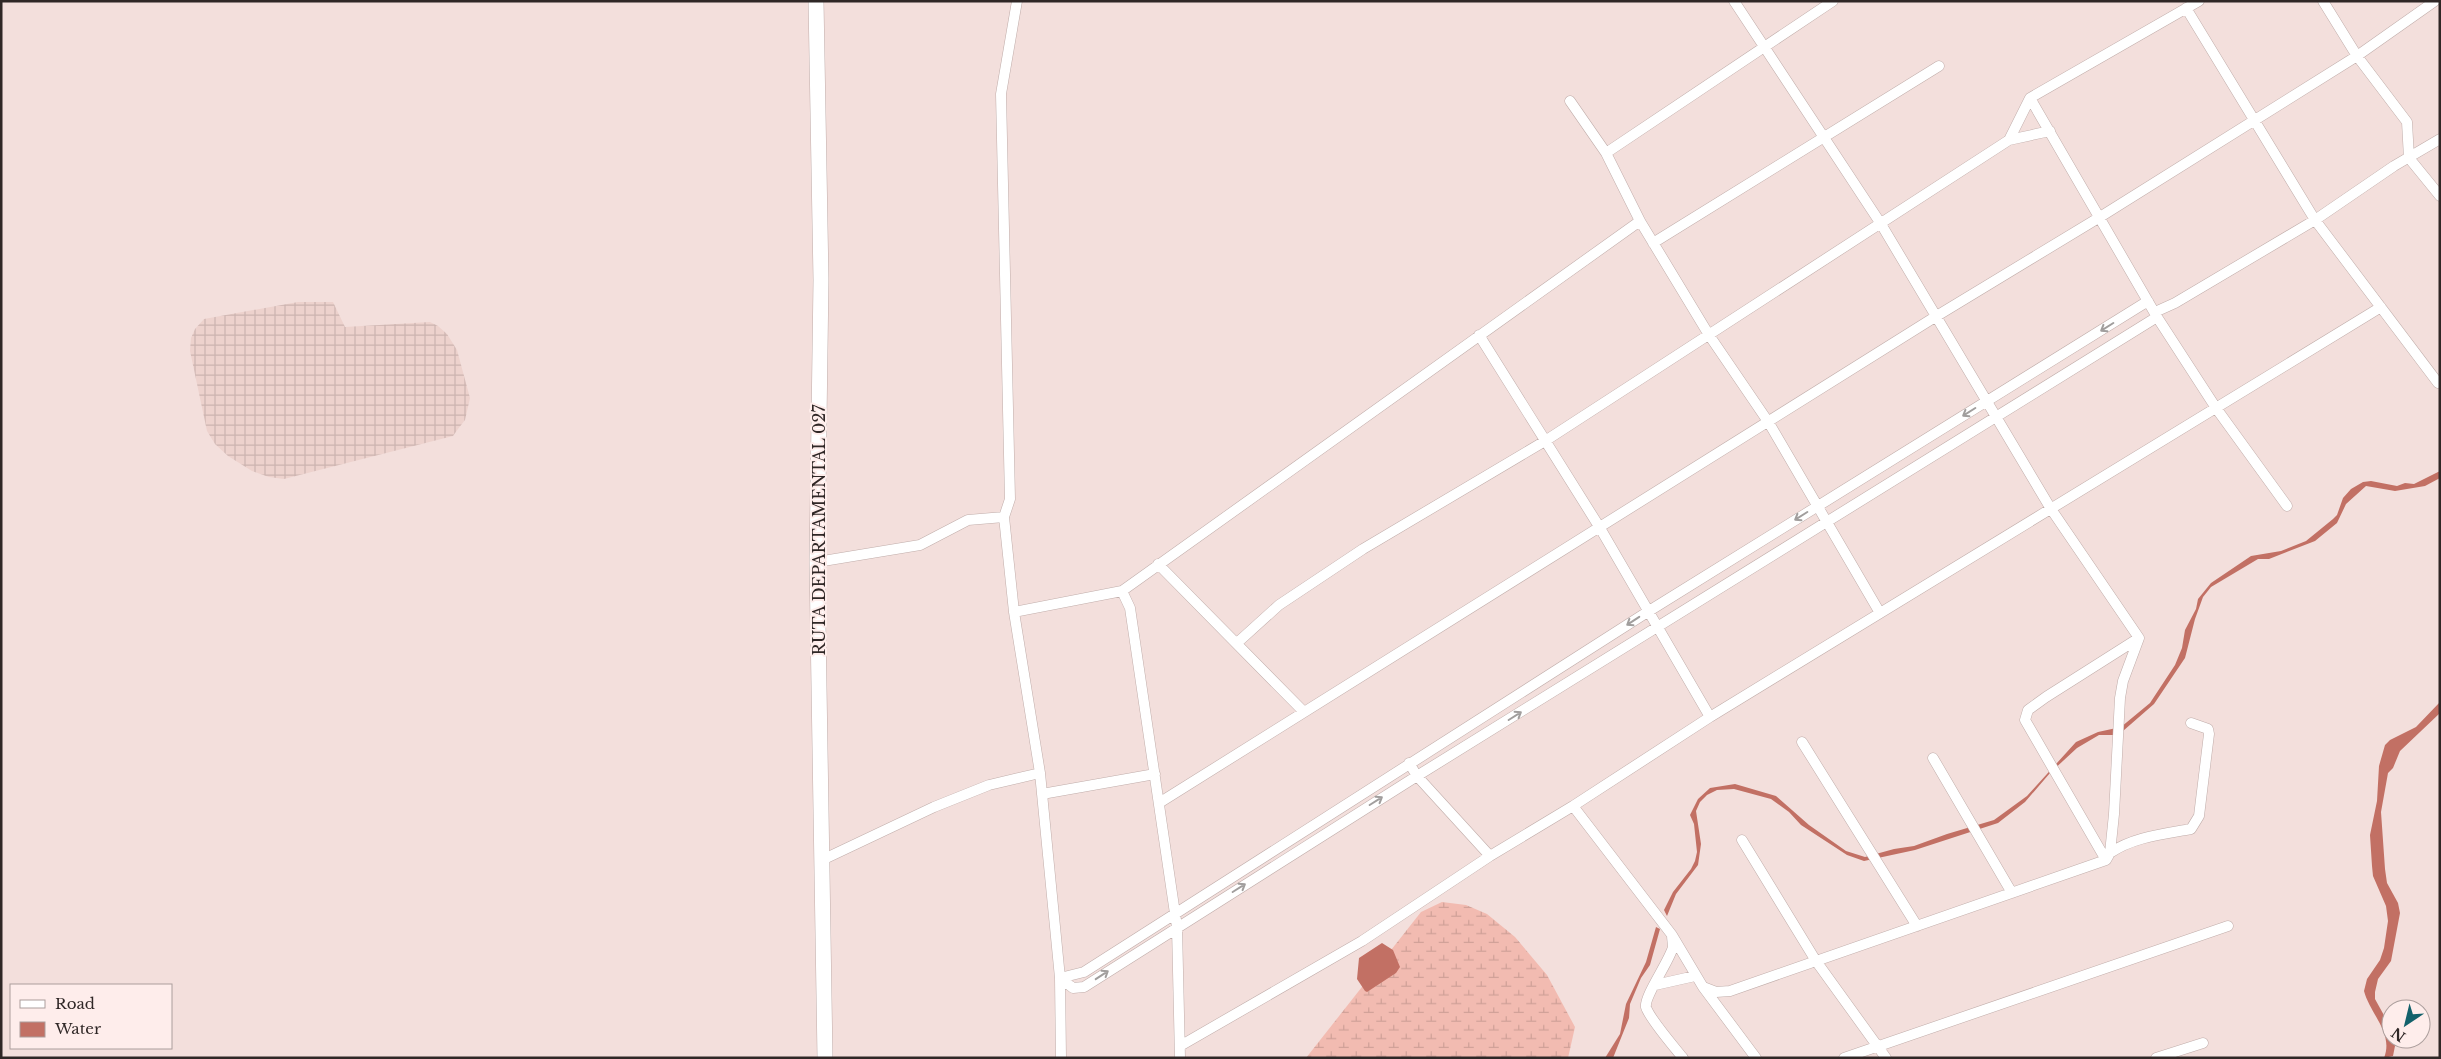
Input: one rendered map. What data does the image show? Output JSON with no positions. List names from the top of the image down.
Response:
{
  "streets": {
    "main road": ["RUTA DEPARTAMENTAL 027"]
  },
  "legend": ["Road", "Water"],
  "north": "bottom left"
}
